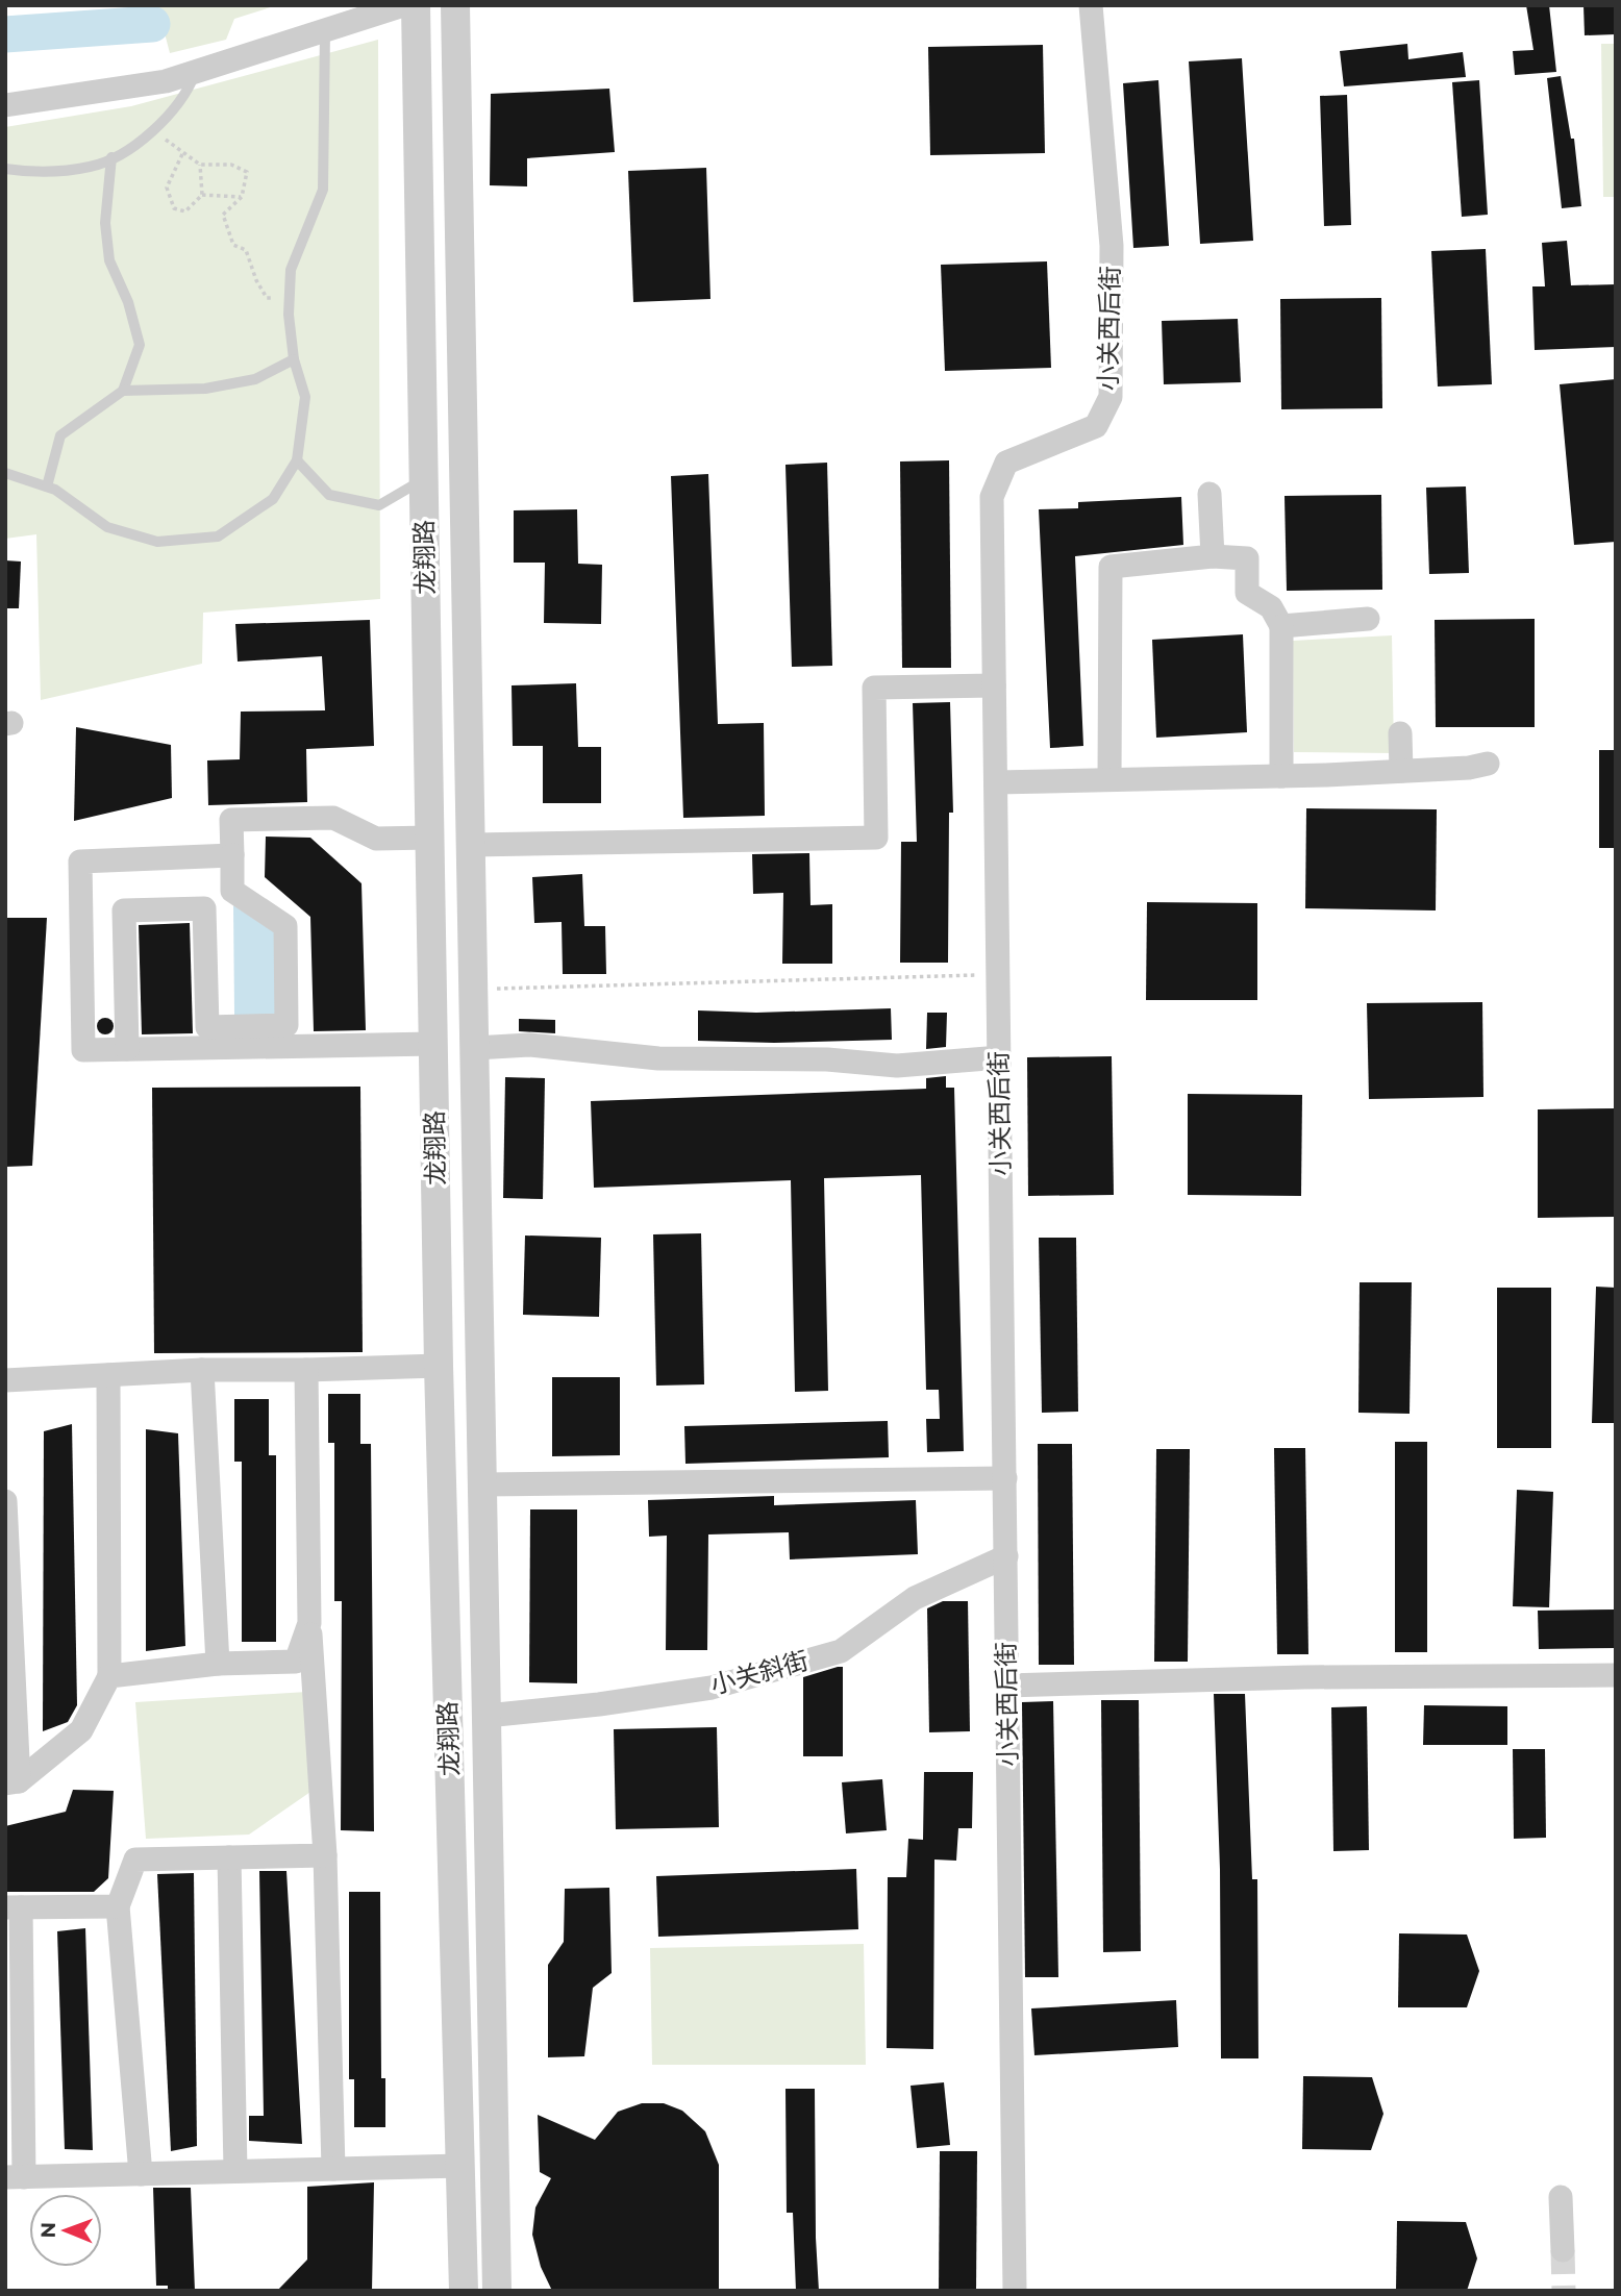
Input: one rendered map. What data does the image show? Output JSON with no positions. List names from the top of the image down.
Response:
{
  "streets": {
    "street": ["小关西后街", "龙翔路", "小关斜街"]
  },
  "crossings": [
    ["小关西后街", "小关斜街"],
    ["龙翔路", "小关斜街"]
  ],
  "north": "left"
}
